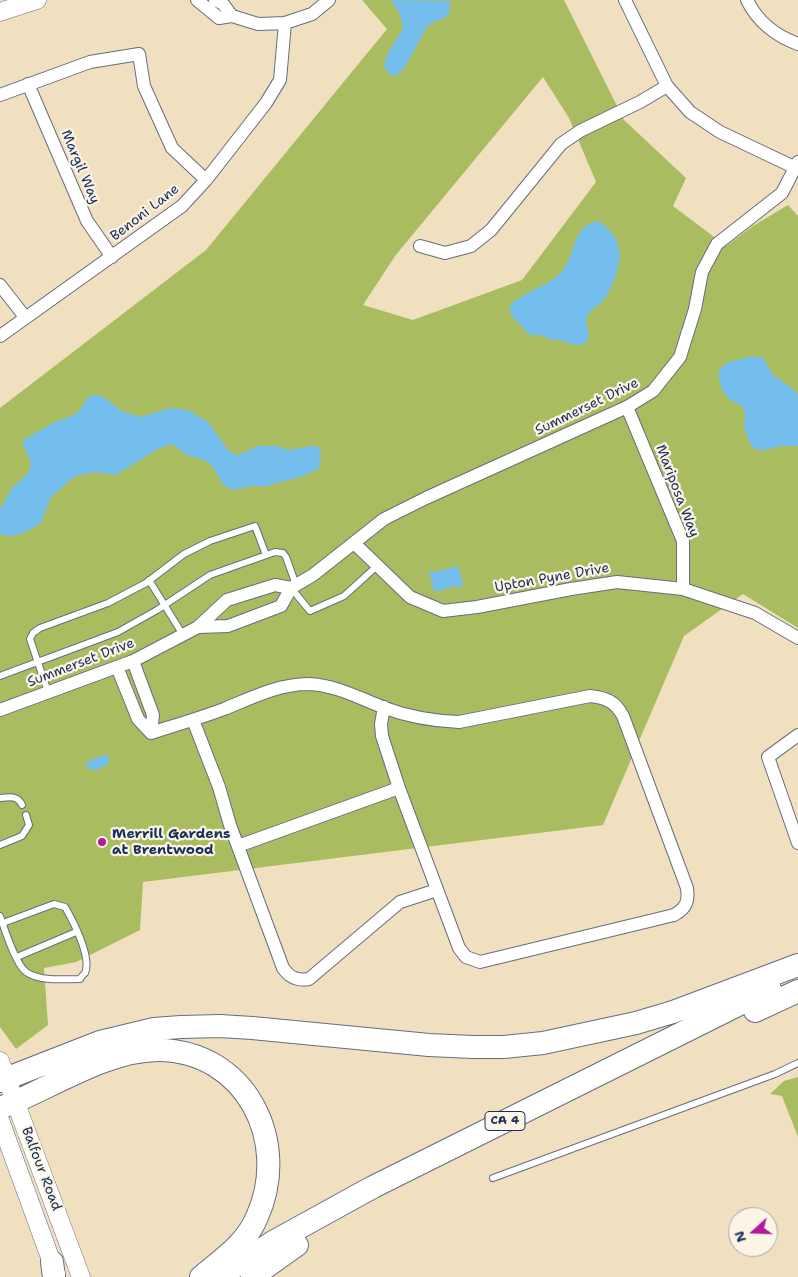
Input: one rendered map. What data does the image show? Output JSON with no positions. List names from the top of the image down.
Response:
{
  "streets": {
    "highway": ["CA 4"],
    "main road": ["Balfour Road"],
    "street": [
      "Margil Way",
      "Benoni Lane",
      "Summerset Drive",
      "Mariposa Way",
      "Upton Pyne Drive"
    ]
  },
  "crossings": [
    ["Margil Way", "Benoni Lane"],
    ["Summerset Drive", "Mariposa Way"],
    ["Summerset Drive", "Upton Pyne Drive"],
    ["Mariposa Way", "Upton Pyne Drive"]
  ],
  "places": ["Merrill Gardens at Brentwood"],
  "north": "left"
}
